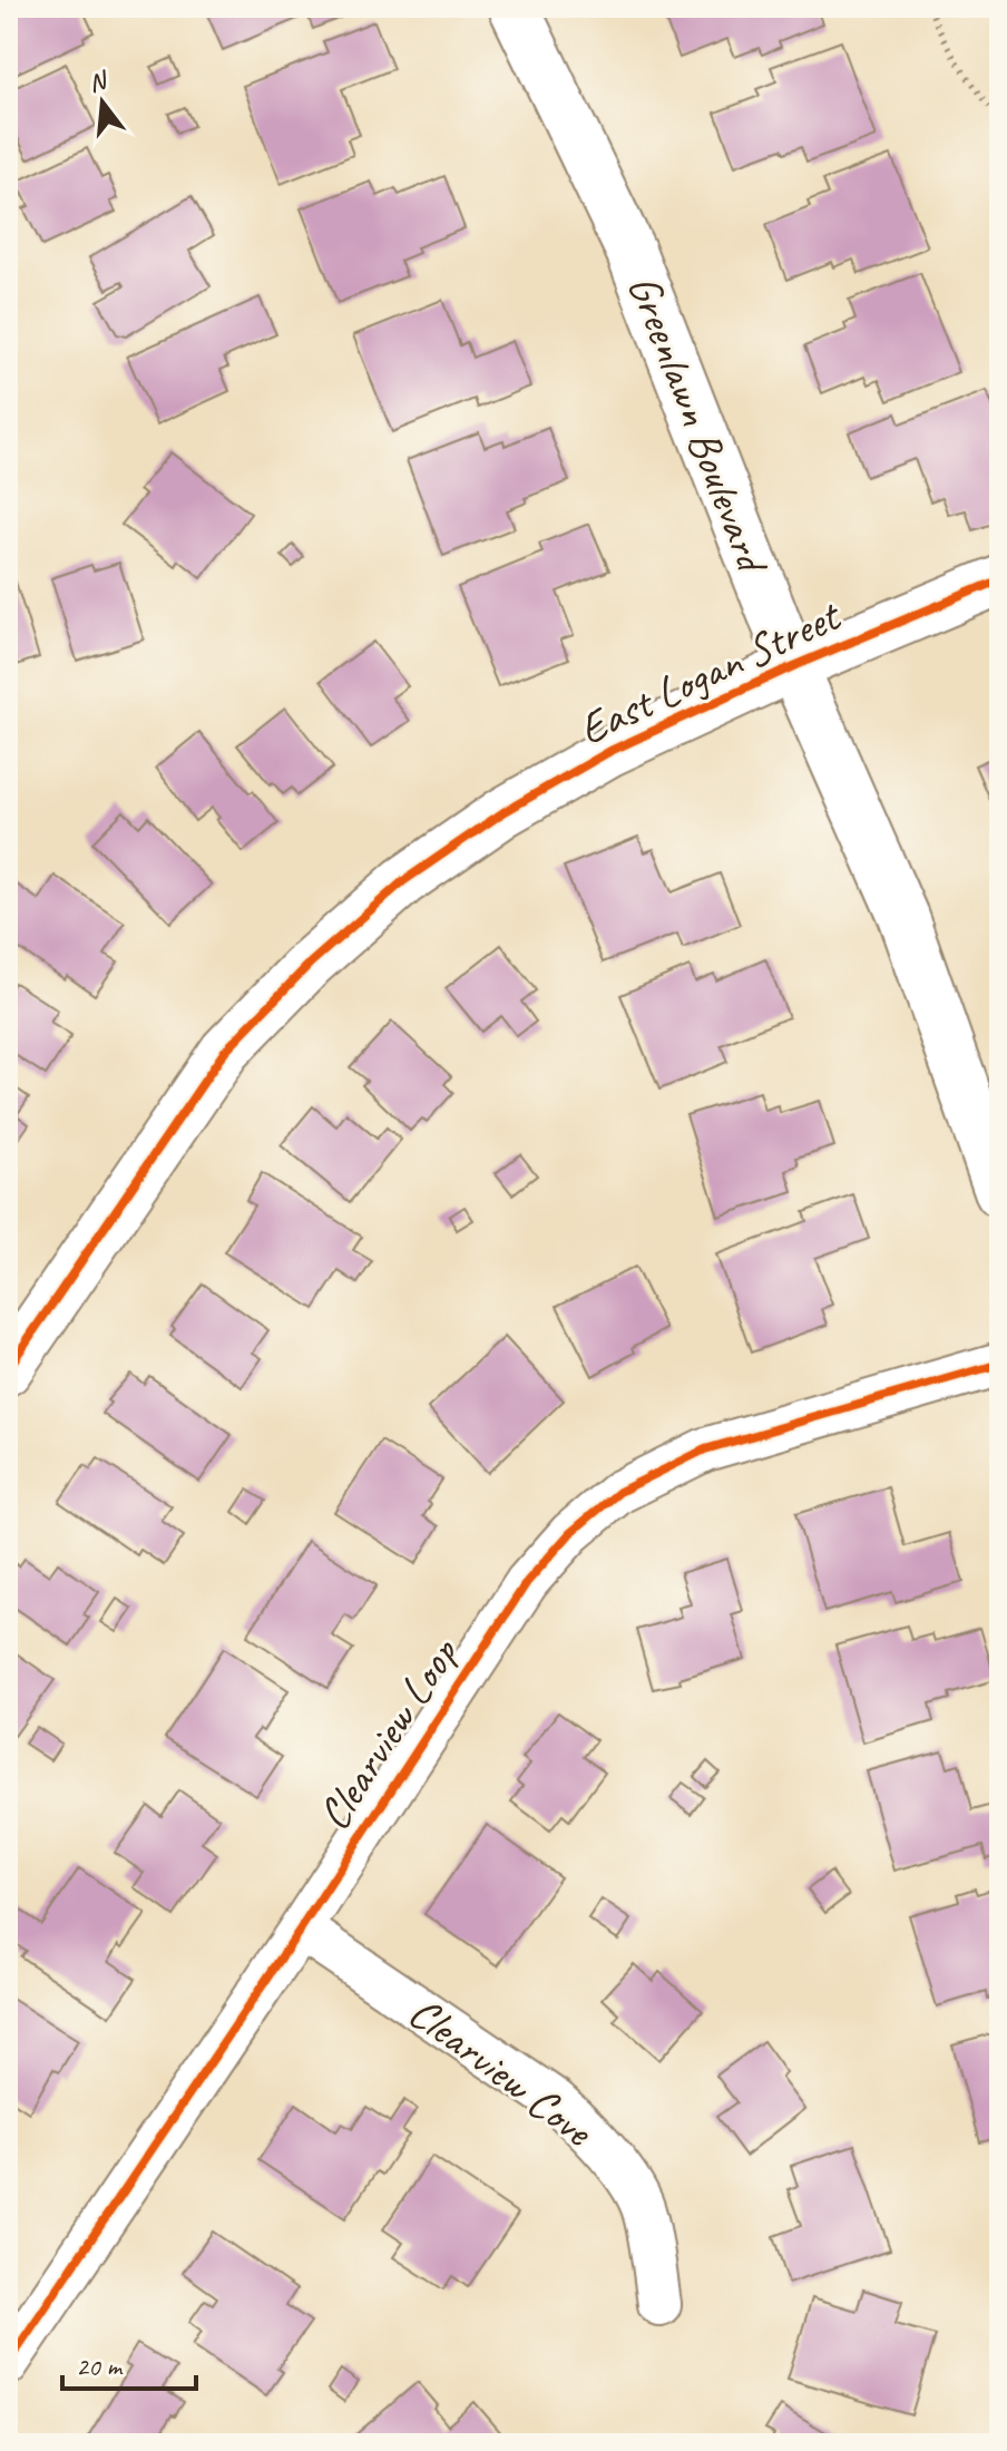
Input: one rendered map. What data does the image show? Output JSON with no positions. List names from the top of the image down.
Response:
{
  "streets": {
    "street": [
      "Greenlawn Boulevard",
      "East Logan Street",
      "Clearview Loop",
      "Clearview Cove"
    ]
  },
  "crossings": [
    ["Greenlawn Boulevard", "East Logan Street"],
    ["Clearview Loop", "Clearview Cove"]
  ],
  "scale_bar": "20 m",
  "north": "top"
}
